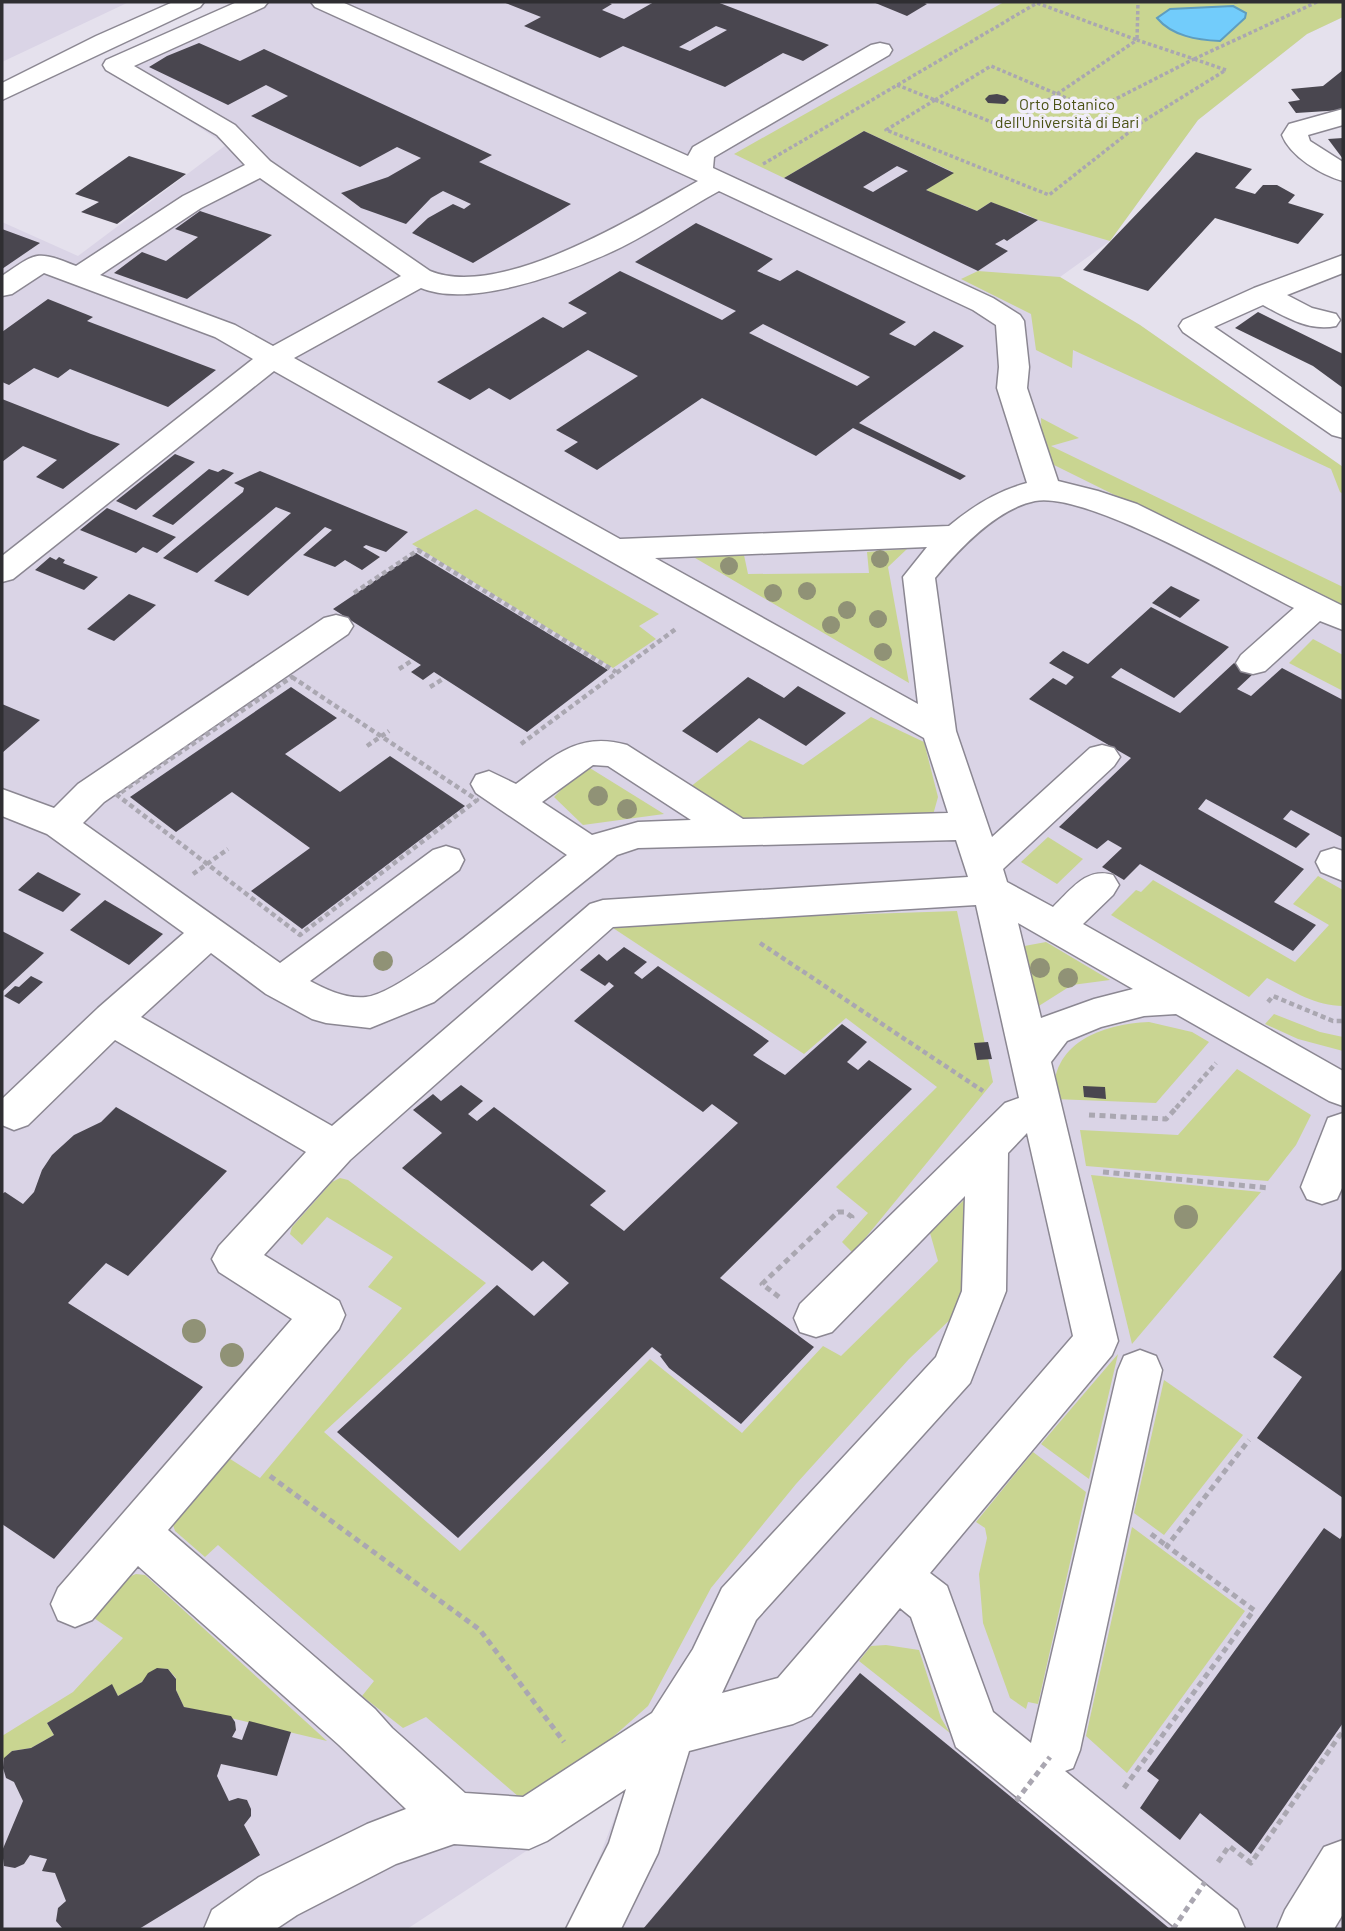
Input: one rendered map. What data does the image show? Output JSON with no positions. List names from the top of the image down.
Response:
{
  "parks": ["Orto Botanico dell'Università di Bari"]
}
